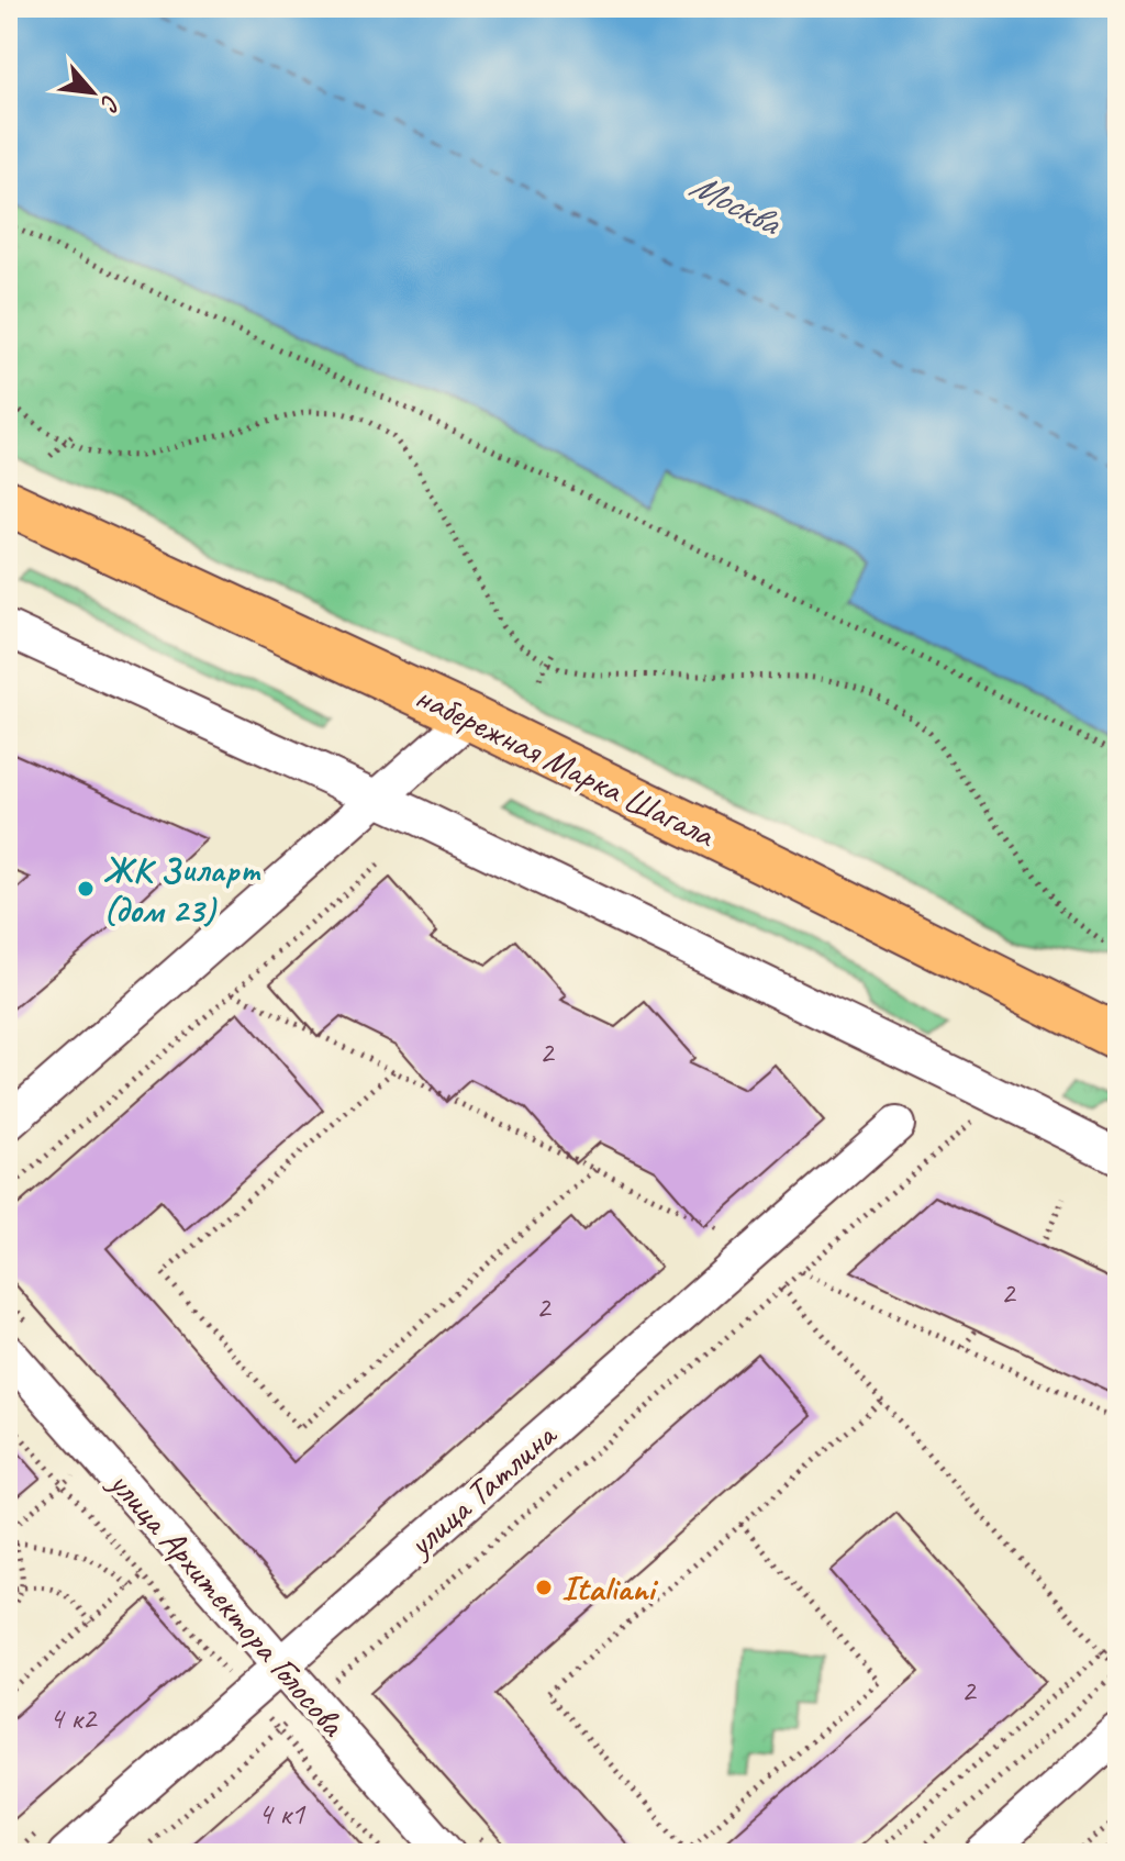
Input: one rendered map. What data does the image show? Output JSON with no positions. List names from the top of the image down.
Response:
{
  "streets": {
    "main road": ["набережная Марка Шагала"],
    "street": ["улица Татлина", "улица Архитектора Голосова"]
  },
  "crossings": [
    ["улица Татлина", "улица Архитектора Голосова"]
  ],
  "water": ["Москва"],
  "places": ["ЖК Зиларт (дом 23)", "Italiani"],
  "house_numbers": [
    "2",
    "2",
    "2",
    "2",
    "4 к2",
    "4 к1"
  ],
  "north": "bottom right"
}
